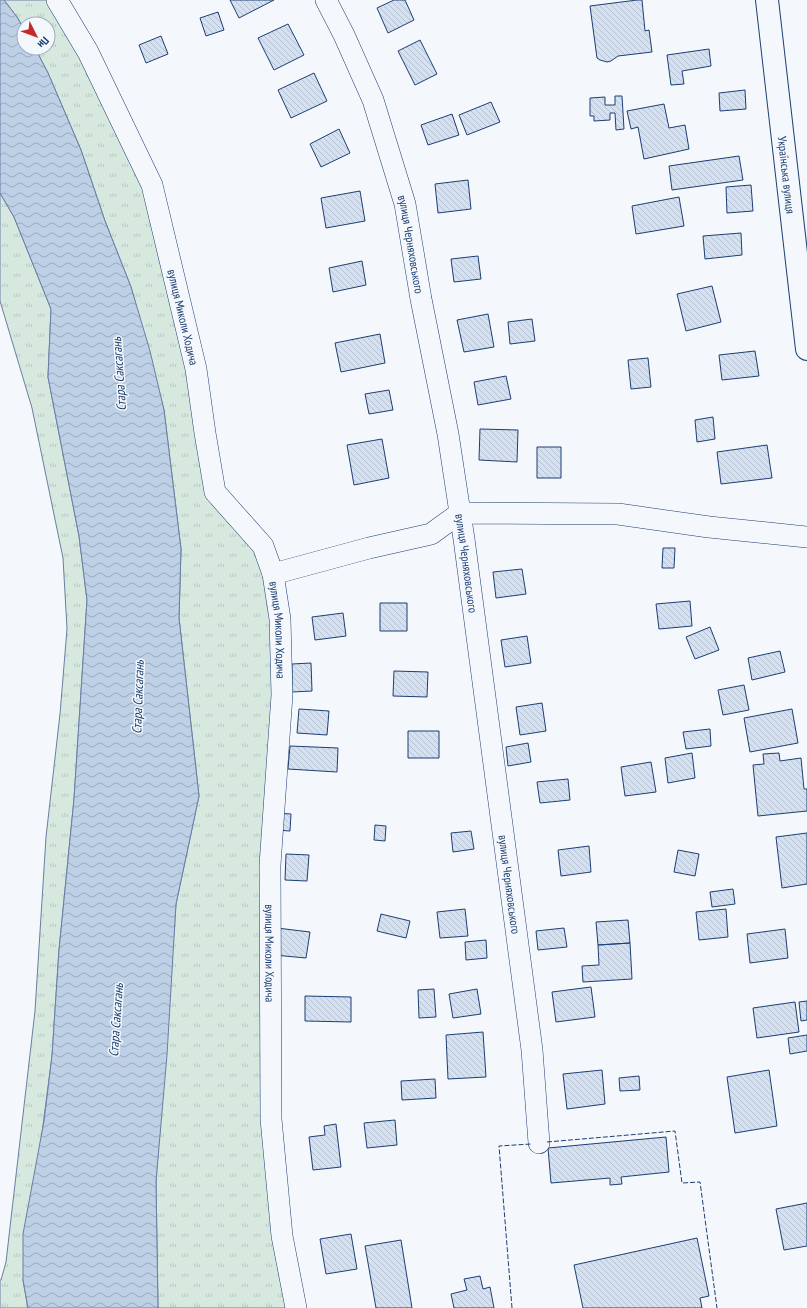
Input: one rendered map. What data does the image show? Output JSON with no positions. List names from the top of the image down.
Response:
{
  "streets": {
    "street": ["Українська вулиця", "вулиця Черняховського", "вулиця Миколи Ходича"]
  },
  "water": ["Стара Саксагань"],
  "north": "bottom right"
}
